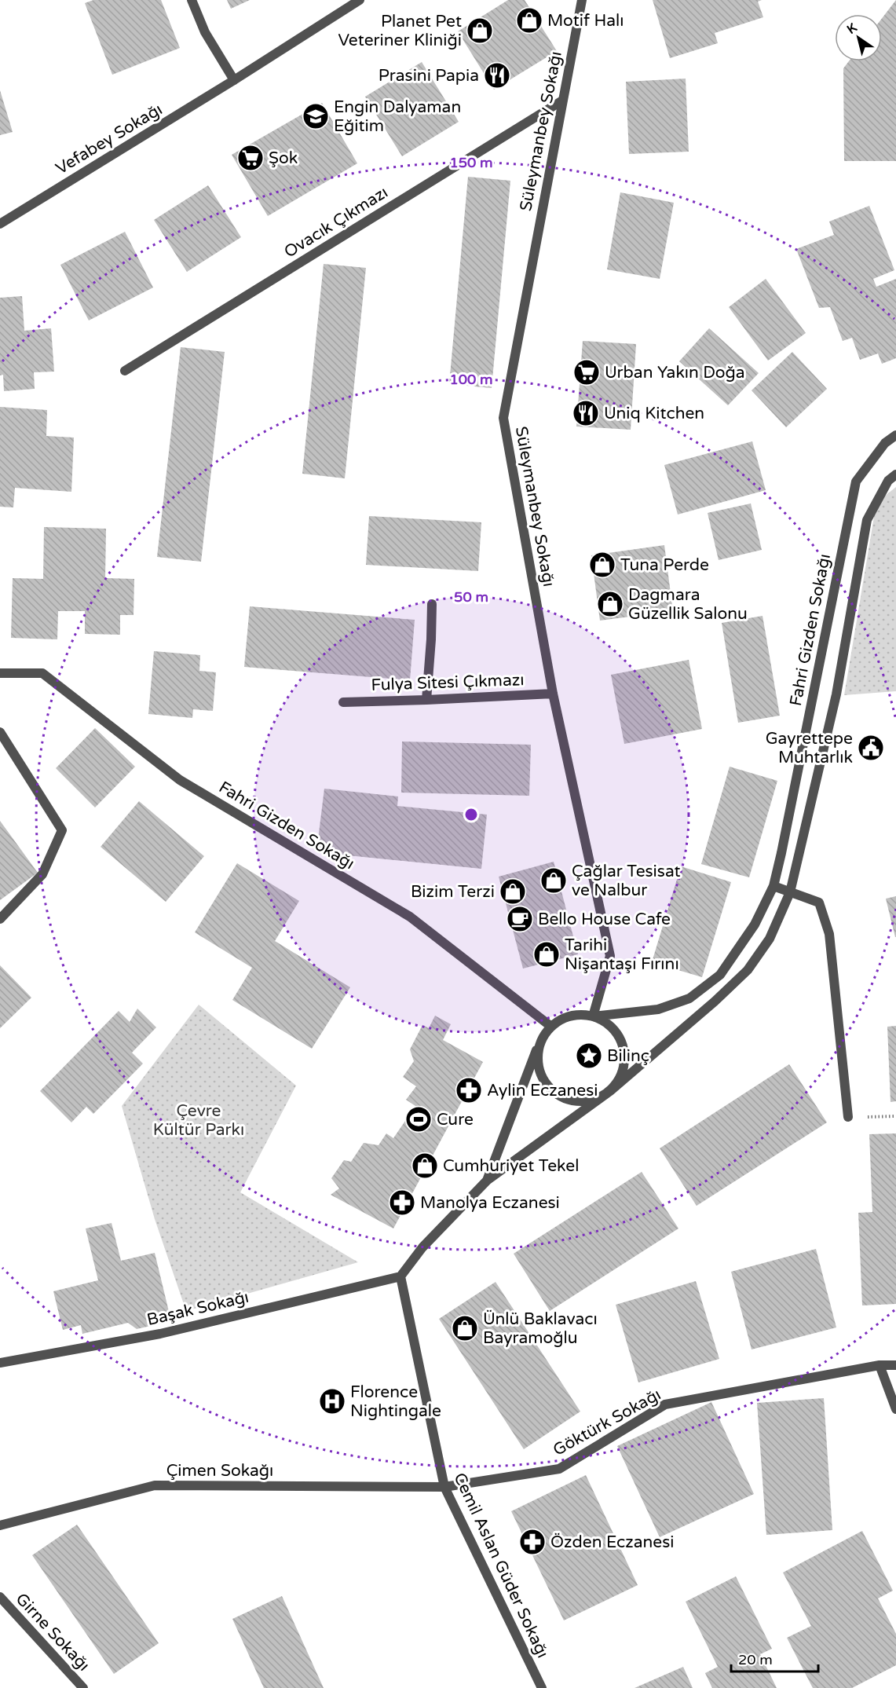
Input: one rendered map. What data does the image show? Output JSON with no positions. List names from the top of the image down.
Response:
{
  "streets": {
    "street": [
      "Süleymanbey Sokağı",
      "Vefabey Sokağı",
      "Ovacık Çıkmazı",
      "Fahri Gizden Sokağı",
      "Fulya Sitesi Çıkmazı",
      "Başak Sokağı",
      "Göktürk Sokağı",
      "Çimen Sokağı",
      "Cemil Aslan Güder Sokağı",
      "Girne Sokağı"
    ]
  },
  "crossings": [
    ["Süleymanbey Sokağı", "Ovacık Çıkmazı"],
    ["Süleymanbey Sokağı", "Fahri Gizden Sokağı"],
    ["Süleymanbey Sokağı", "Fulya Sitesi Çıkmazı"],
    ["Başak Sokağı", "Cemil Aslan Güder Sokağı"],
    ["Göktürk Sokağı", "Çimen Sokağı"],
    ["Göktürk Sokağı", "Cemil Aslan Güder Sokağı"],
    ["Çimen Sokağı", "Cemil Aslan Güder Sokağı"]
  ],
  "parks": ["Çevre Kültür Parkı"],
  "places": {
    "shop": [
      "Motif Halı",
      "Planet Pet Veteriner Kliniği",
      "Tuna Perde",
      "Dagmara Güzellik Salonu",
      "Çağlar Tesisat ve Nalbur",
      "Bizim Terzi",
      "Tarihi Nişantaşı Fırını",
      "Cumhuriyet Tekel",
      "Ünlü Baklavacı Bayramoğlu"
    ],
    "restaurant": ["Prasini Papia", "Uniq Kitchen"],
    "school or university": ["Engin Dalyaman Eğitim"],
    "supermarket": ["Şok", "Urban Yakın Doğa"],
    "public building": ["Gayrettepe Muhtarlık"],
    "cafe": ["Bello House Cafe"],
    "place": ["Bilinç"],
    "pharmacy": ["Aylin Eczanesi", "Manolya Eczanesi", "Özden Eczanesi"],
    "sports": ["Cure"],
    "hospital": ["Florence Nightingale"]
  },
  "scale_bar": "20 m",
  "north": "top left",
  "rings": ["150 m", "100 m", "50 m"]
}
